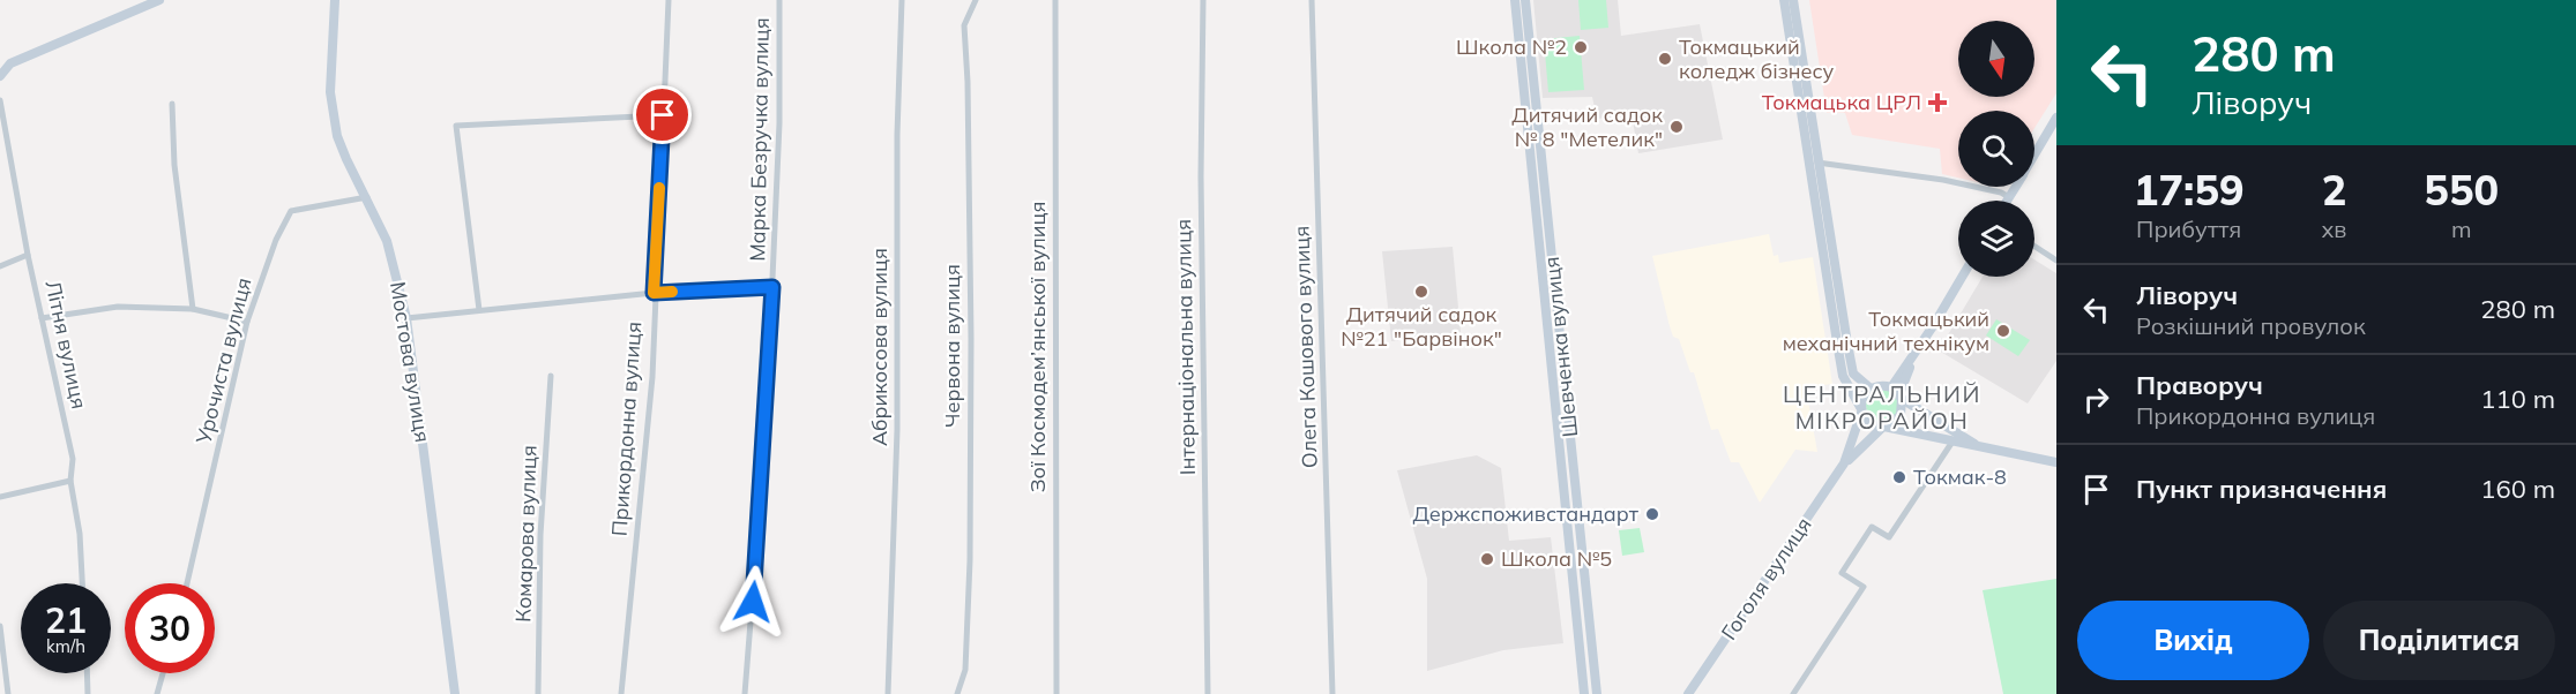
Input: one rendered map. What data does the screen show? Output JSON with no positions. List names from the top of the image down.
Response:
{
  "streets": {
    "street": [
      "Марка Безручка вулиця",
      "Літня вулиця",
      "Червона вулиця",
      "Абрикосова вулиця",
      "Зої Космодем’янської вулиця",
      "Інтернаціональна вулиця",
      "Олега Кошового вулиця",
      "Шевченка вулиця",
      "Урочиста вулиця",
      "Мостова вулиця",
      "Прикордонна вулиця",
      "Комарова вулиця",
      "Гоголя вулиця"
    ]
  },
  "crossings": [
    ["Урочиста вулиця", "Мостова вулиця"]
  ],
  "districts": ["ЦЕНТРАЛЬНИЙ МІКРОРАЙОН"],
  "places": {
    "other": [
      "Школа №2",
      "Токмацький коледж бізнесу",
      "Дитячий садок № 8 \"Метелик\"",
      "Дитячий садок №21 \"Барвінок\"",
      "Токмацький механічний технікум",
      "Токмак-8",
      "Держспоживстандарт",
      "Школа №5"
    ],
    "health": ["Токмацька ЦРЛ"]
  },
  "north": "bottom",
  "page": {
    "turn": ["280 m", "Ліворуч"],
    "eta": [
      "17:59",
      "Прибуття",
      "2",
      "хв",
      "550",
      "m"
    ],
    "list": [
      {
        "name": "Ліворуч",
        "note": "Розкішний провулок",
        "value": "280 m"
      },
      {
        "name": "Праворуч",
        "note": "Прикордонна вулиця",
        "value": "110 m"
      },
      {
        "name": "Пункт призначення",
        "value": "160 m"
      }
    ],
    "speed": "21 km/h",
    "limit": "30",
    "buttons": ["Вихід", "Поділитися"]
  }
}
